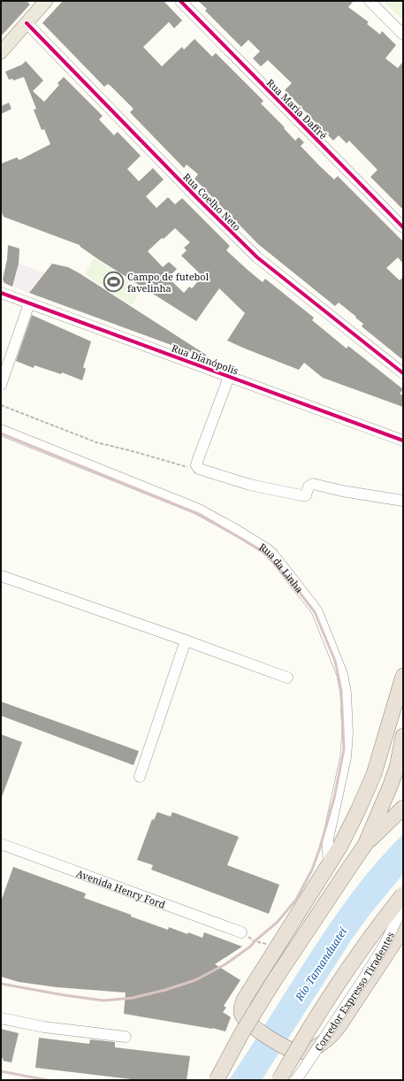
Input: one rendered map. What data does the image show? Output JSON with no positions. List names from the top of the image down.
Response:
{
  "streets": {
    "street": [
      "Rua Maria Daffré",
      "Rua Coelho Neto",
      "Rua Dianópolis",
      "Rua da Linha",
      "Avenida Henry Ford",
      "Corredor Expresso Tiradentes"
    ]
  },
  "water": ["Rio Tamanduateí"],
  "places": {
    "sports": ["Campo de futebol favelinha"]
  }
}
